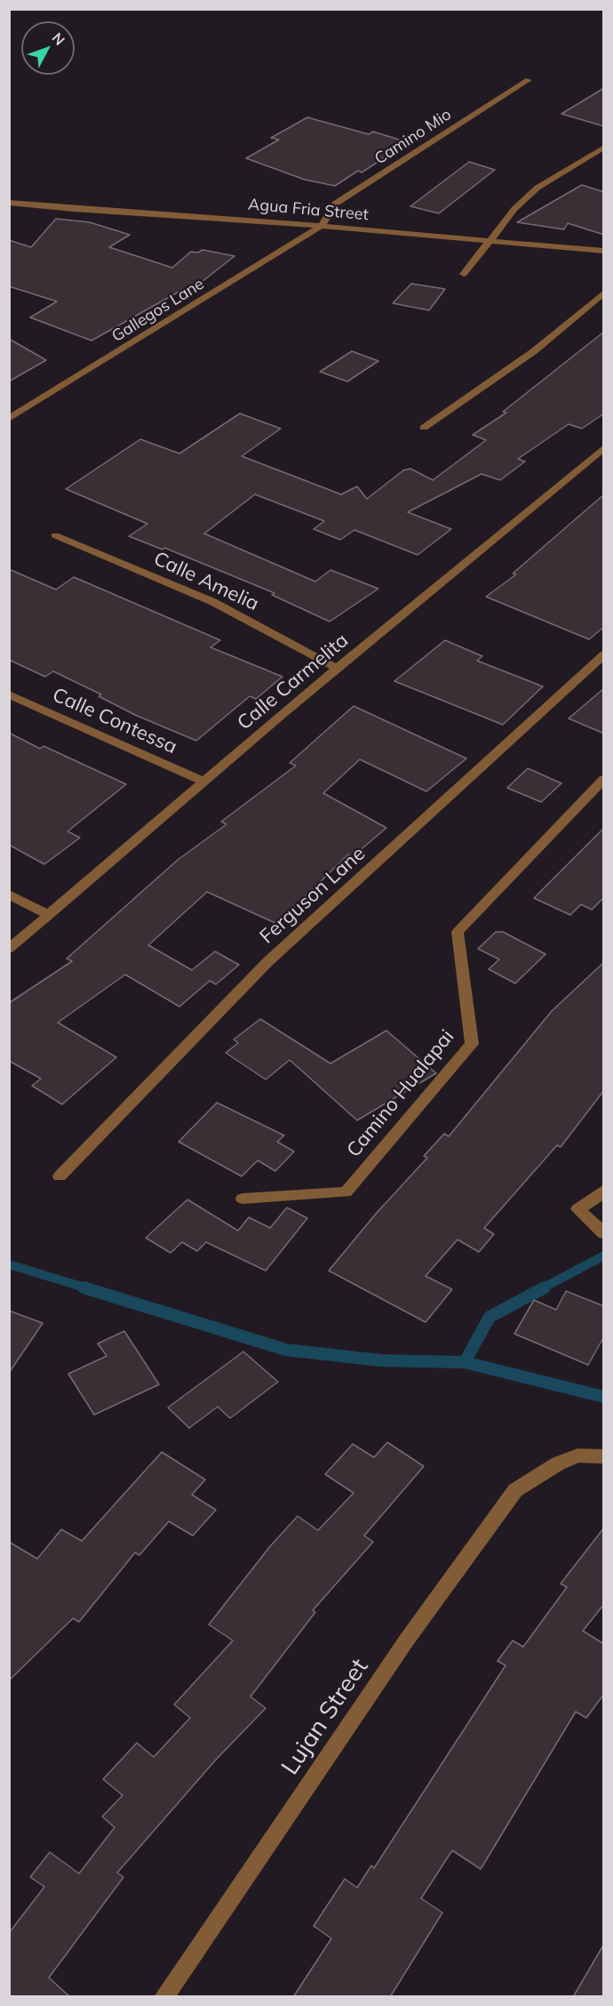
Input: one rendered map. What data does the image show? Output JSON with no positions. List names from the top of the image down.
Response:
{
  "streets": {
    "street": [
      "Camino Mio",
      "Agua Fria Street",
      "Gallegos Lane",
      "Calle Amelia",
      "Calle Carmelita",
      "Calle Contessa",
      "Ferguson Lane",
      "Camino Hualapai",
      "Lujan Street"
    ]
  },
  "crossings": [
    ["Camino Mio", "Agua Fria Street"],
    ["Camino Mio", "Gallegos Lane"],
    ["Agua Fria Street", "Gallegos Lane"],
    ["Calle Amelia", "Calle Carmelita"],
    ["Calle Carmelita", "Calle Contessa"]
  ],
  "north": "top right"
}
